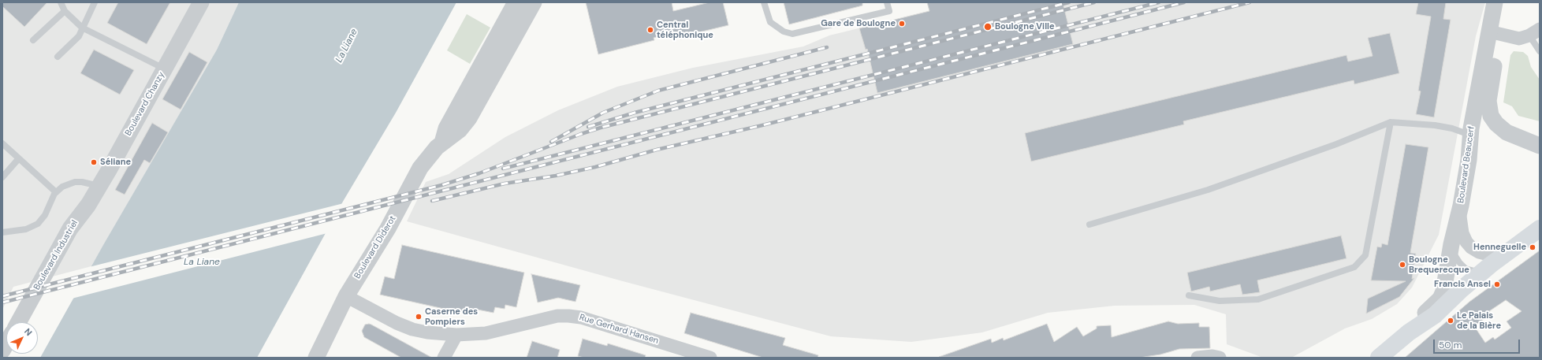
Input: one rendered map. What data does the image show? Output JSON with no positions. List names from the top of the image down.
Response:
{
  "streets": {
    "street": [
      "Boulevard Chanzy",
      "Boulevard Beaucerf",
      "Boulevard Diderot",
      "Boulevard Industriel",
      "Rue Gerhard Hansen"
    ]
  },
  "crossings": [
    ["Boulevard Chanzy", "Boulevard Industriel"],
    ["Boulevard Diderot", "Rue Gerhard Hansen"]
  ],
  "water": ["La Liane"],
  "places": [
    "Gare de Boulogne",
    "Boulogne Ville",
    "Central téléphonique",
    "Séliane",
    "Henneguelle",
    "Boulogne Brequerecque",
    "Francis Ansel",
    "Caserne des Pompiers",
    "Le Palais de la Bière"
  ],
  "scale_bar": "50 m",
  "north": "top right"
}
